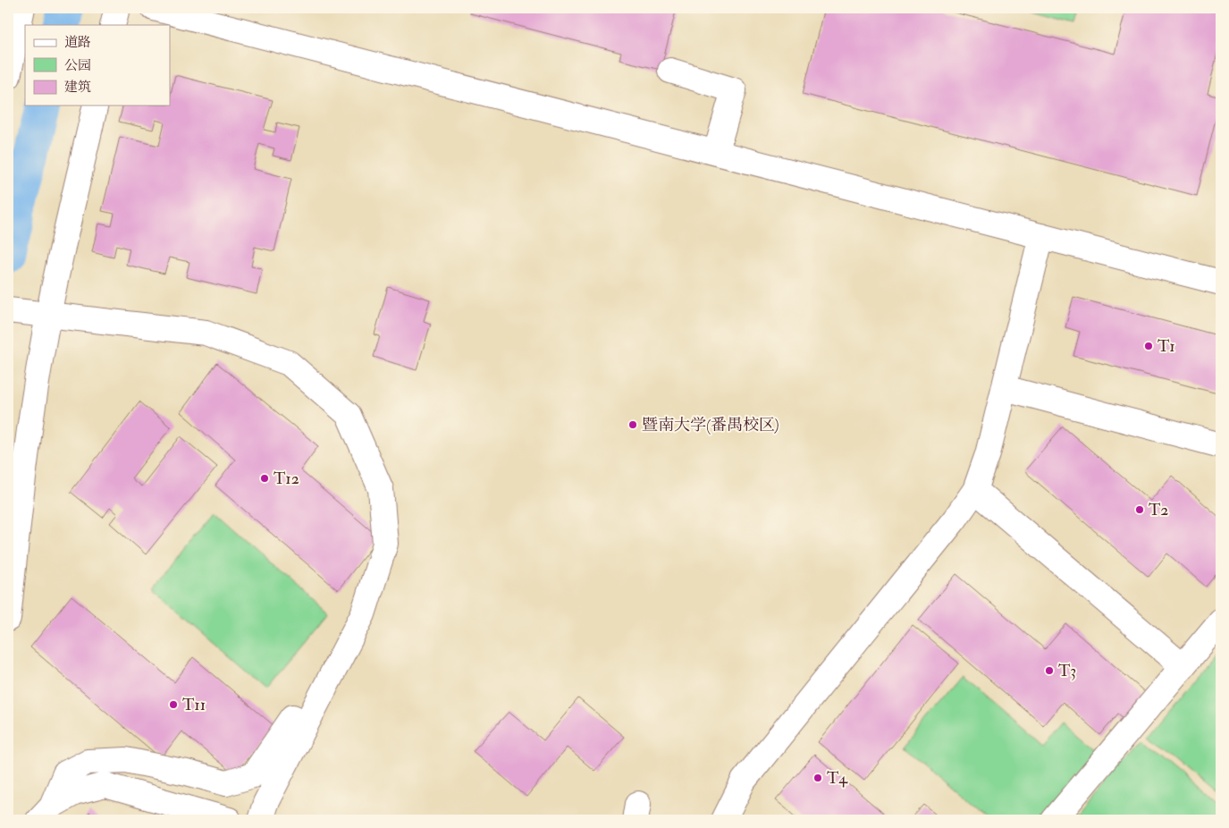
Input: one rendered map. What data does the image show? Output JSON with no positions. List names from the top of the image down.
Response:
{
  "places": [
    "T1",
    "暨南大学(番禺校区)",
    "T12",
    "T2",
    "T3",
    "T11",
    "T4"
  ],
  "legend": ["道路", "公园", "建筑"]
}
